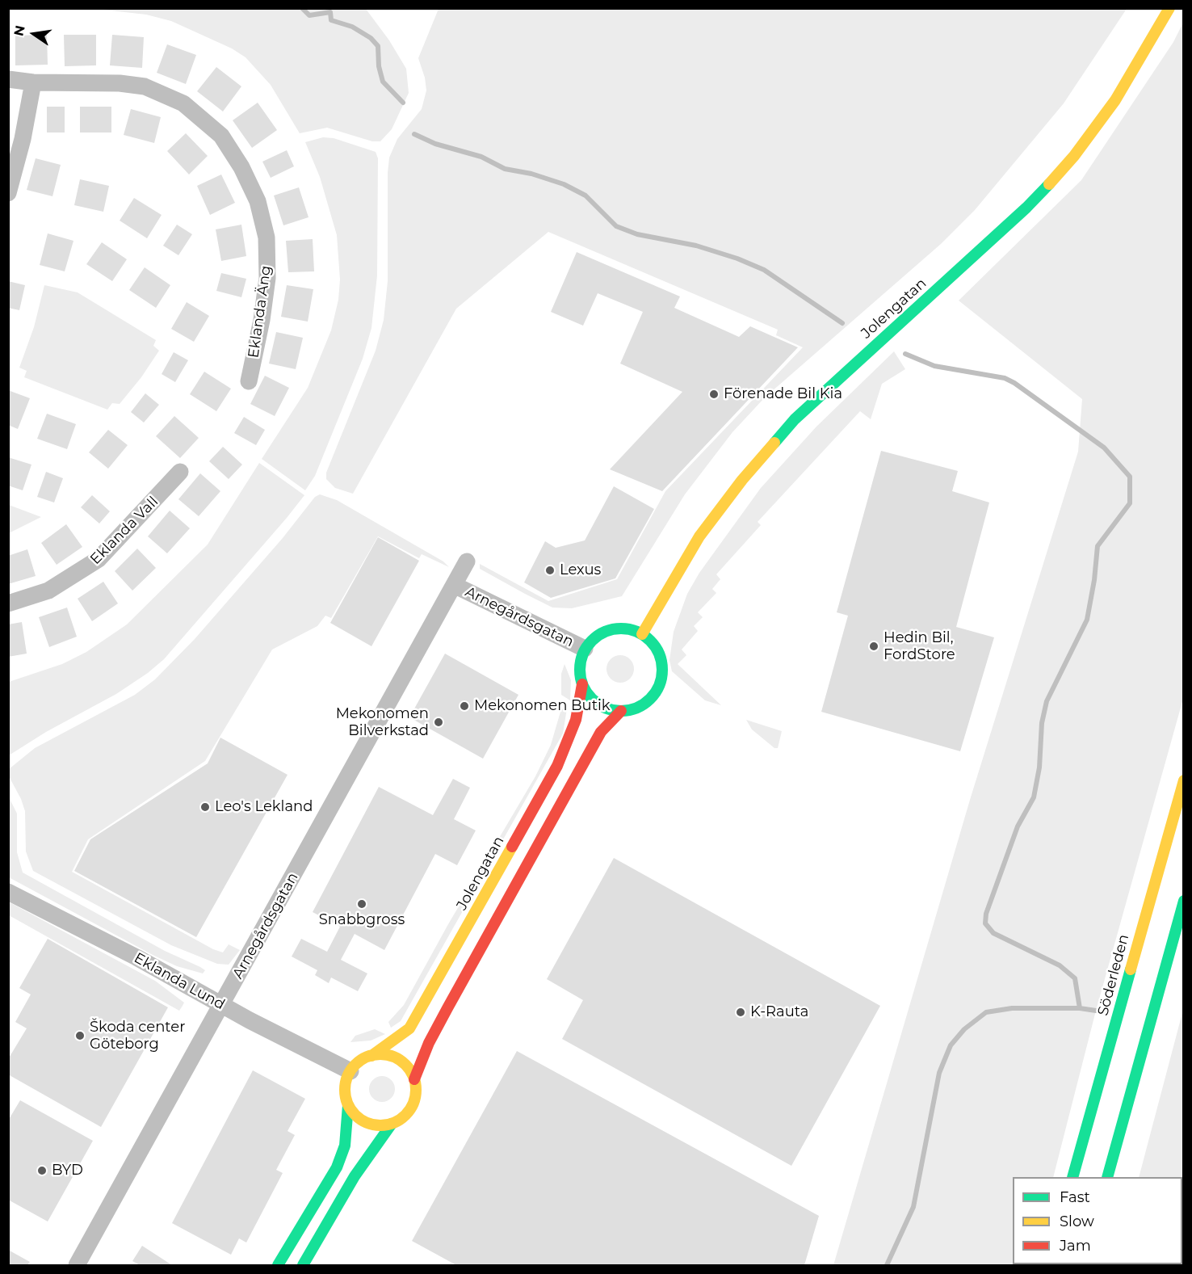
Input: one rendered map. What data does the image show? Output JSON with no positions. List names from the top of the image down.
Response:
{
  "streets": {
    "main road": ["Jolengatan", "Söderleden"],
    "street": [
      "Eklanda Äng",
      "Eklanda Vall",
      "Arnegårdsgatan",
      "Eklanda Lund"
    ]
  },
  "crossings": [
    ["Jolengatan", "Arnegårdsgatan"],
    ["Jolengatan", "Eklanda Lund"],
    ["Arnegårdsgatan", "Eklanda Lund"]
  ],
  "places": [
    "Förenade Bil Kia",
    "Lexus",
    "Hedin Bil, FordStore",
    "Mekonomen Butik",
    "Mekonomen Bilverkstad",
    "Leo's Lekland",
    "Snabbgross",
    "K-Rauta",
    "Škoda center Göteborg",
    "BYD"
  ],
  "legend": ["Fast", "Slow", "Jam"],
  "north": "left"
}
